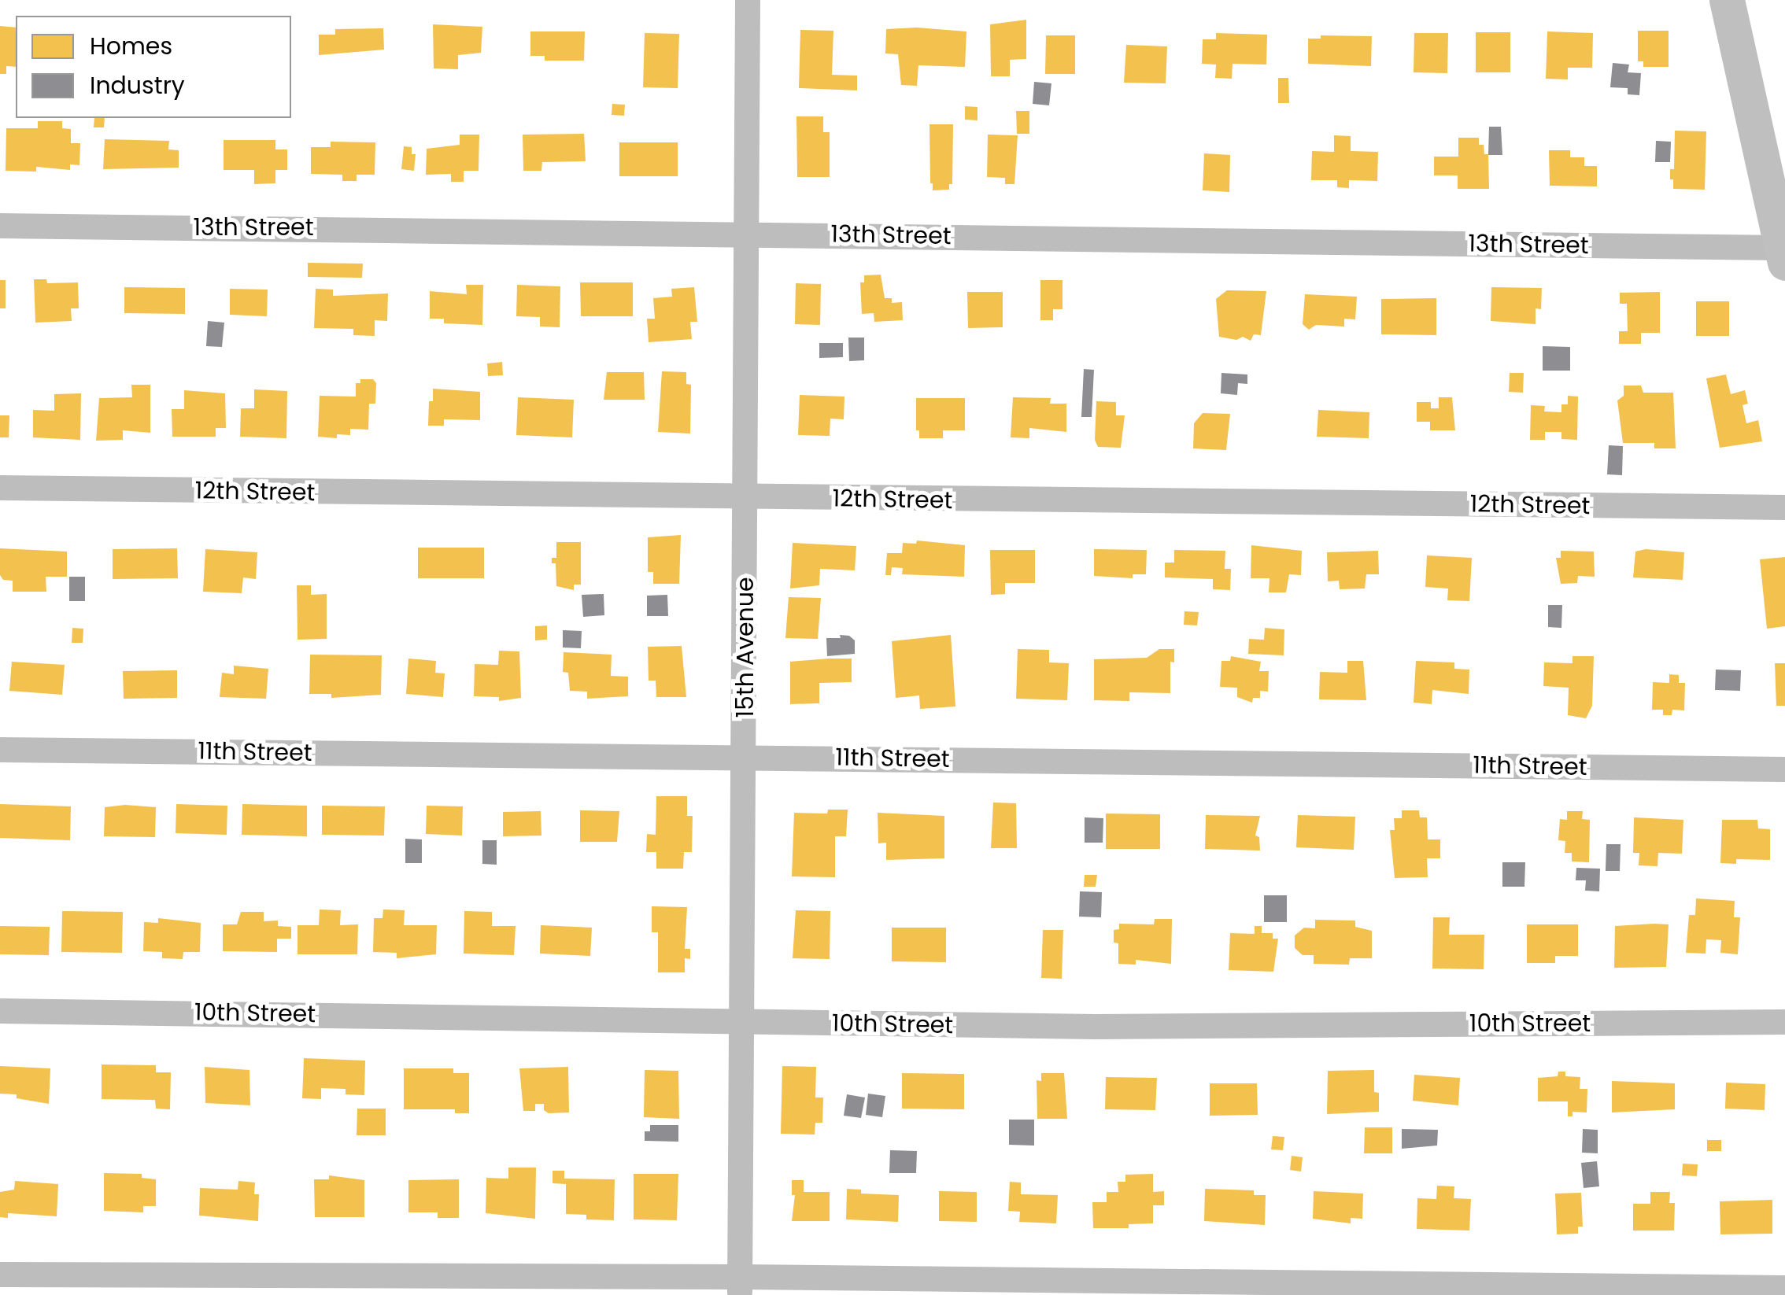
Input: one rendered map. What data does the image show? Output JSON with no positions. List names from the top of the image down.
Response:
{
  "streets": {
    "street": [
      "13th Street",
      "12th Street",
      "15th Avenue",
      "11th Street",
      "10th Street"
    ]
  },
  "crossings": [
    ["13th Street", "15th Avenue"],
    ["12th Street", "15th Avenue"],
    ["15th Avenue", "11th Street"],
    ["15th Avenue", "10th Street"]
  ],
  "legend": ["Homes", "Industry"]
}
